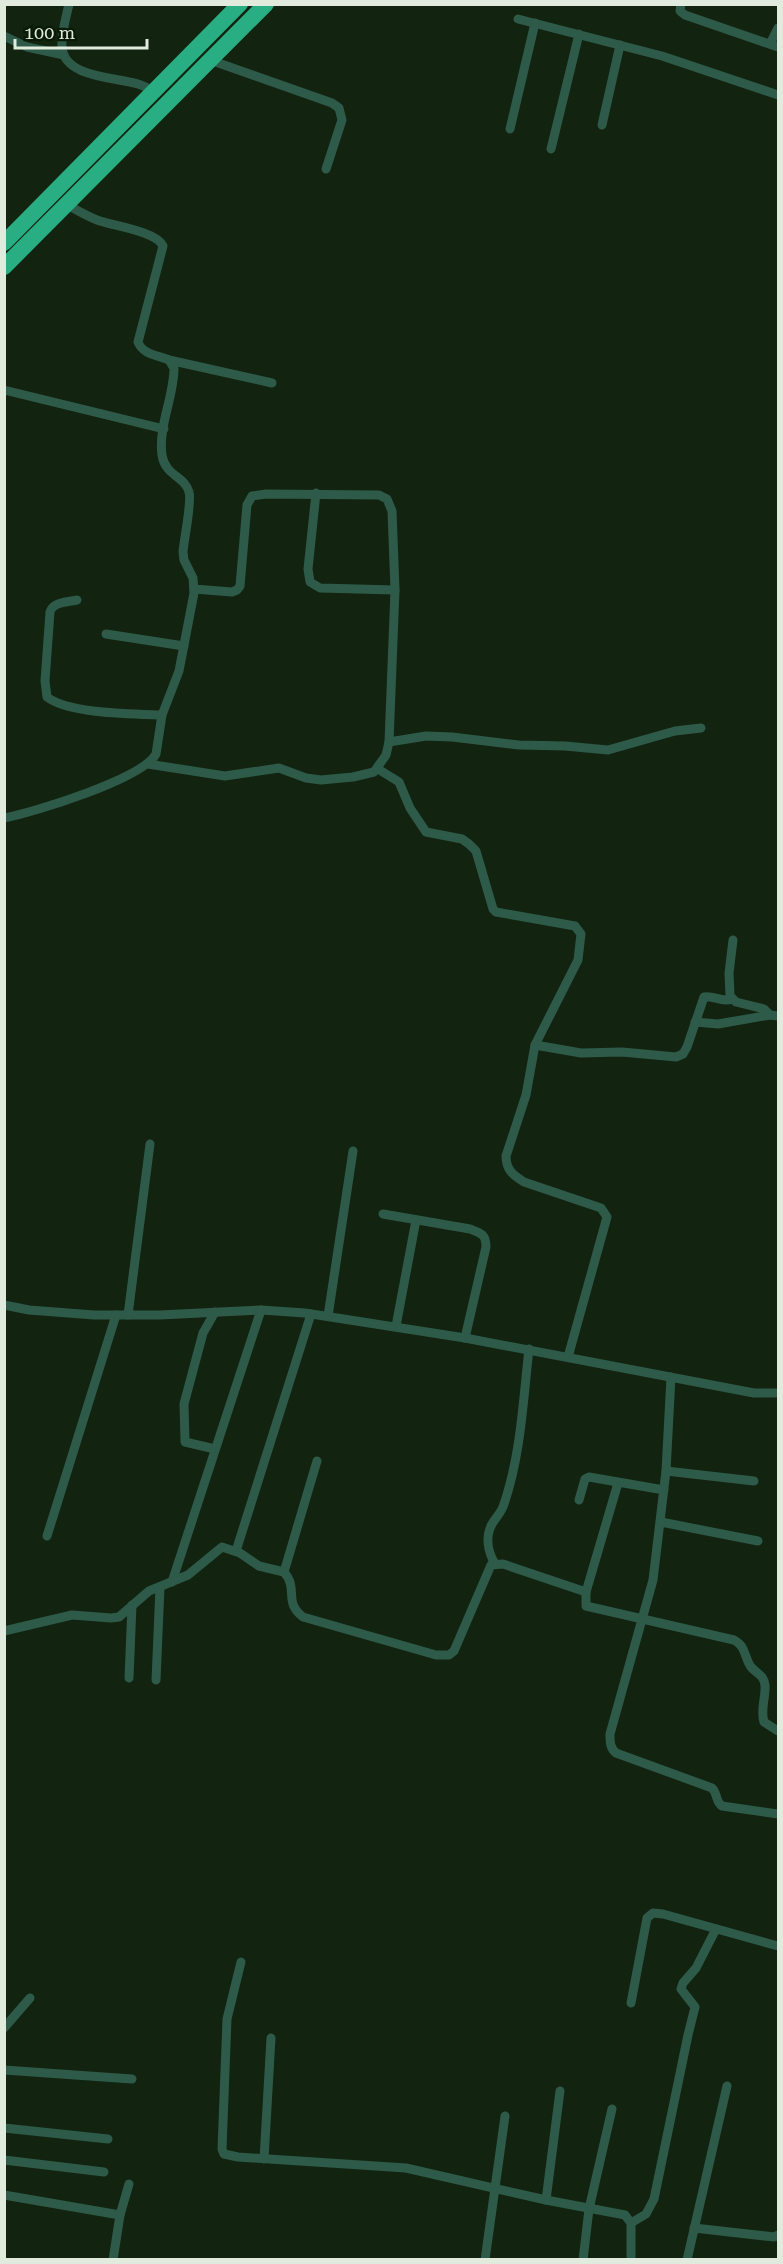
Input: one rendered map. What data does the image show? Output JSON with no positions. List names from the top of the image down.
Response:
{
  "scale_bar": "100 m"
}
